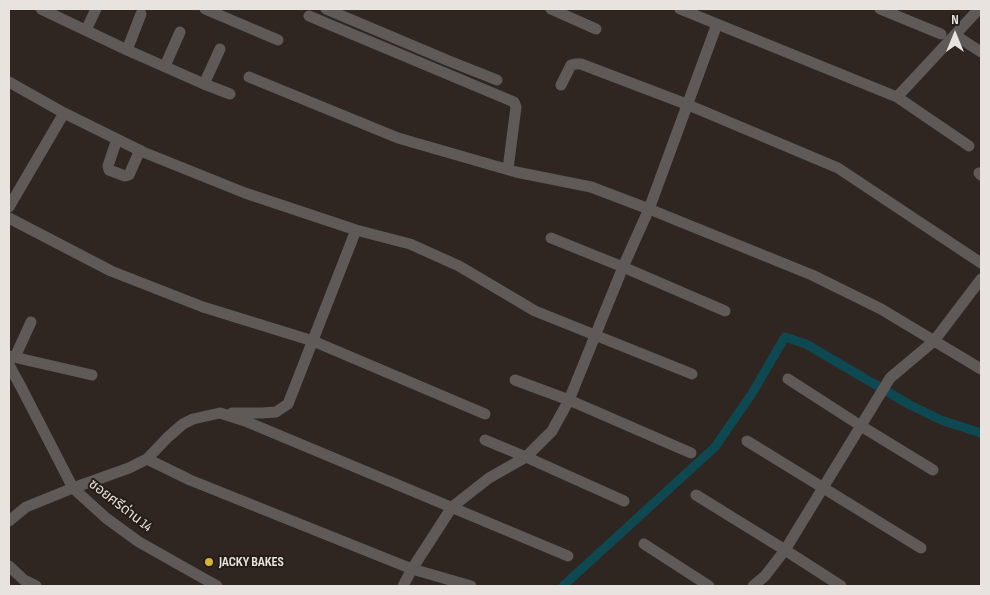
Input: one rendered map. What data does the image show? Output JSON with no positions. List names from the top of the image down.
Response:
{
  "streets": {
    "street": ["ซอยศรีด่าน 14"]
  },
  "places": ["JACKY BAKES"],
  "north": "top"
}
